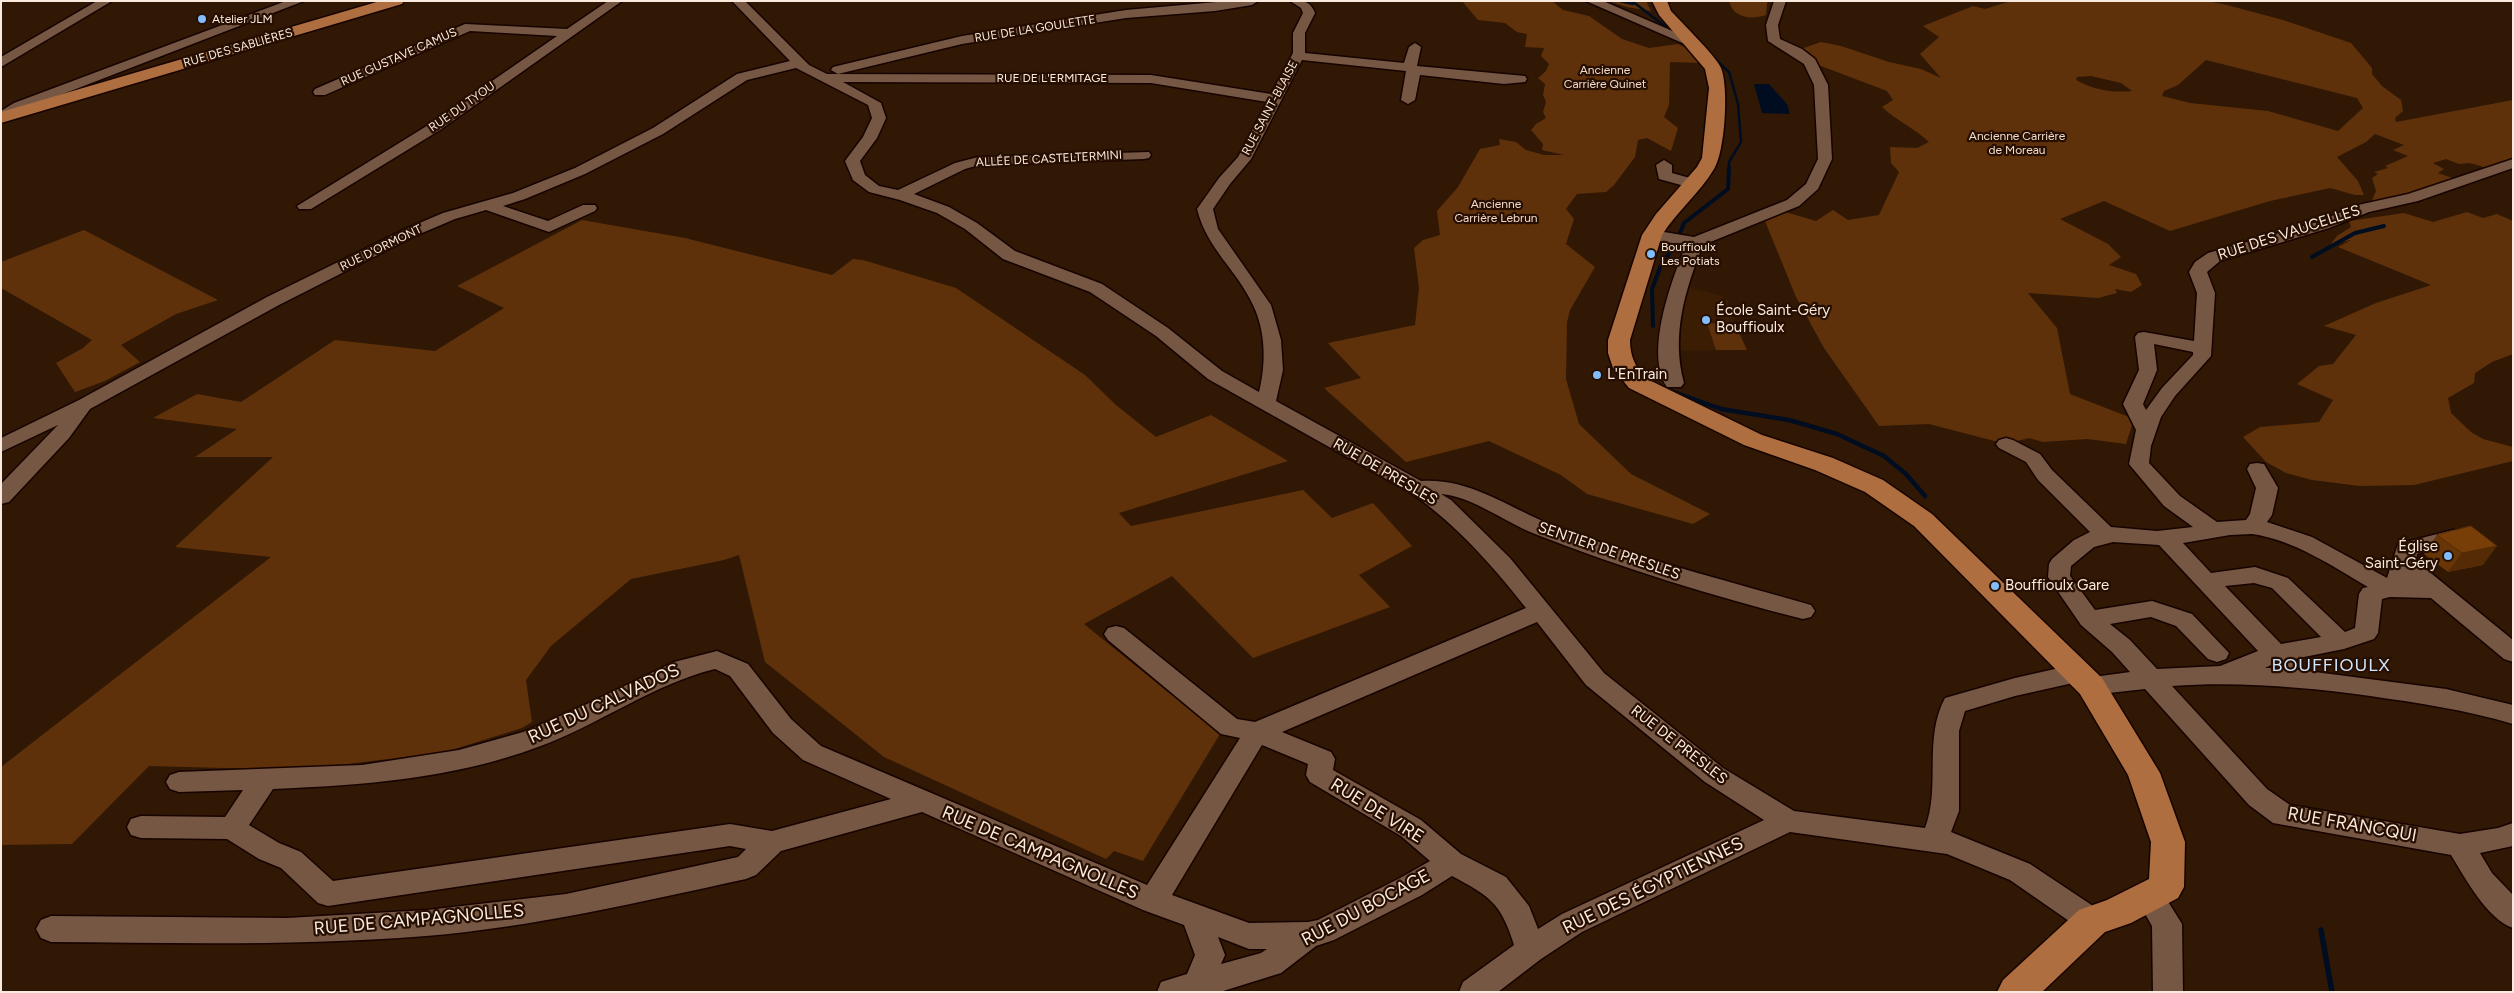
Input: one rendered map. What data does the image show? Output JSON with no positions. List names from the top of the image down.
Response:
{
  "streets": {
    "main road": ["RUE DES SABLIÈRES"],
    "street": [
      "RUE DE LA GOULETTE",
      "RUE GUSTAVE CAMUS",
      "RUE DE L'ERMITAGE",
      "RUE DU TYOU",
      "RUE SAINT-BLAISE",
      "ALLÉE DE CASTELTERMINI",
      "RUE DES VAUCELLES",
      "RUE D'ORMONT",
      "RUE DE PRESLES",
      "SENTIER DE PRESLES",
      "RUE DU CALVADOS",
      "RUE DE VIRE",
      "RUE FRANCQUI",
      "RUE DE CAMPAGNOLLES",
      "RUE DES ÉGYPTIENNES",
      "RUE DU BOCAGE"
    ]
  },
  "crossings": [
    ["RUE DE LA GOULETTE", "RUE DE L'ERMITAGE"],
    ["RUE DE LA GOULETTE", "RUE DE PRESLES"],
    ["RUE GUSTAVE CAMUS", "RUE DU TYOU"],
    ["RUE DE L'ERMITAGE", "RUE SAINT-BLAISE"],
    ["RUE DE L'ERMITAGE", "RUE DE PRESLES"],
    ["RUE SAINT-BLAISE", "RUE DE PRESLES"],
    ["ALLÉE DE CASTELTERMINI", "RUE DE PRESLES"],
    ["RUE D'ORMONT", "RUE DE PRESLES"],
    ["RUE DE PRESLES", "SENTIER DE PRESLES"],
    ["RUE DE PRESLES", "RUE DES ÉGYPTIENNES"],
    ["RUE DU CALVADOS", "RUE DE CAMPAGNOLLES"],
    ["RUE DE VIRE", "RUE DES ÉGYPTIENNES"],
    ["RUE DE VIRE", "RUE DU BOCAGE"],
    ["RUE DE CAMPAGNOLLES", "RUE DU BOCAGE"]
  ],
  "districts": ["BOUFFIOULX"],
  "parks": ["Ancienne Carrière Quinet", "Ancienne Carrière de Moreau", "Ancienne Carrière Lebrun"],
  "places": [
    "Atelier JLM",
    "Bouffioulx Les Potiats",
    "École Saint-Géry Bouffioulx",
    "L'EnTrain",
    "Église Saint-Géry",
    "Bouffioulx Gare"
  ]
}
